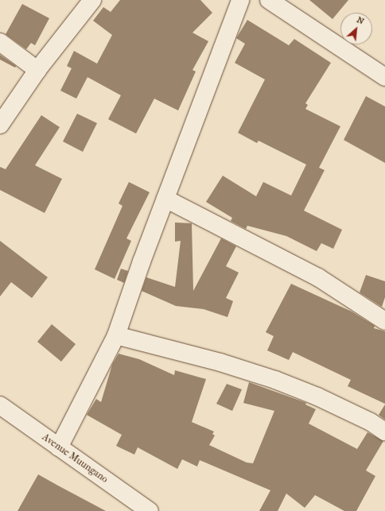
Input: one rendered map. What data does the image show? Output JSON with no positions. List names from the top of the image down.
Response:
{
  "streets": {
    "street": ["Avenue Muungano"]
  },
  "north": "top right"
}
